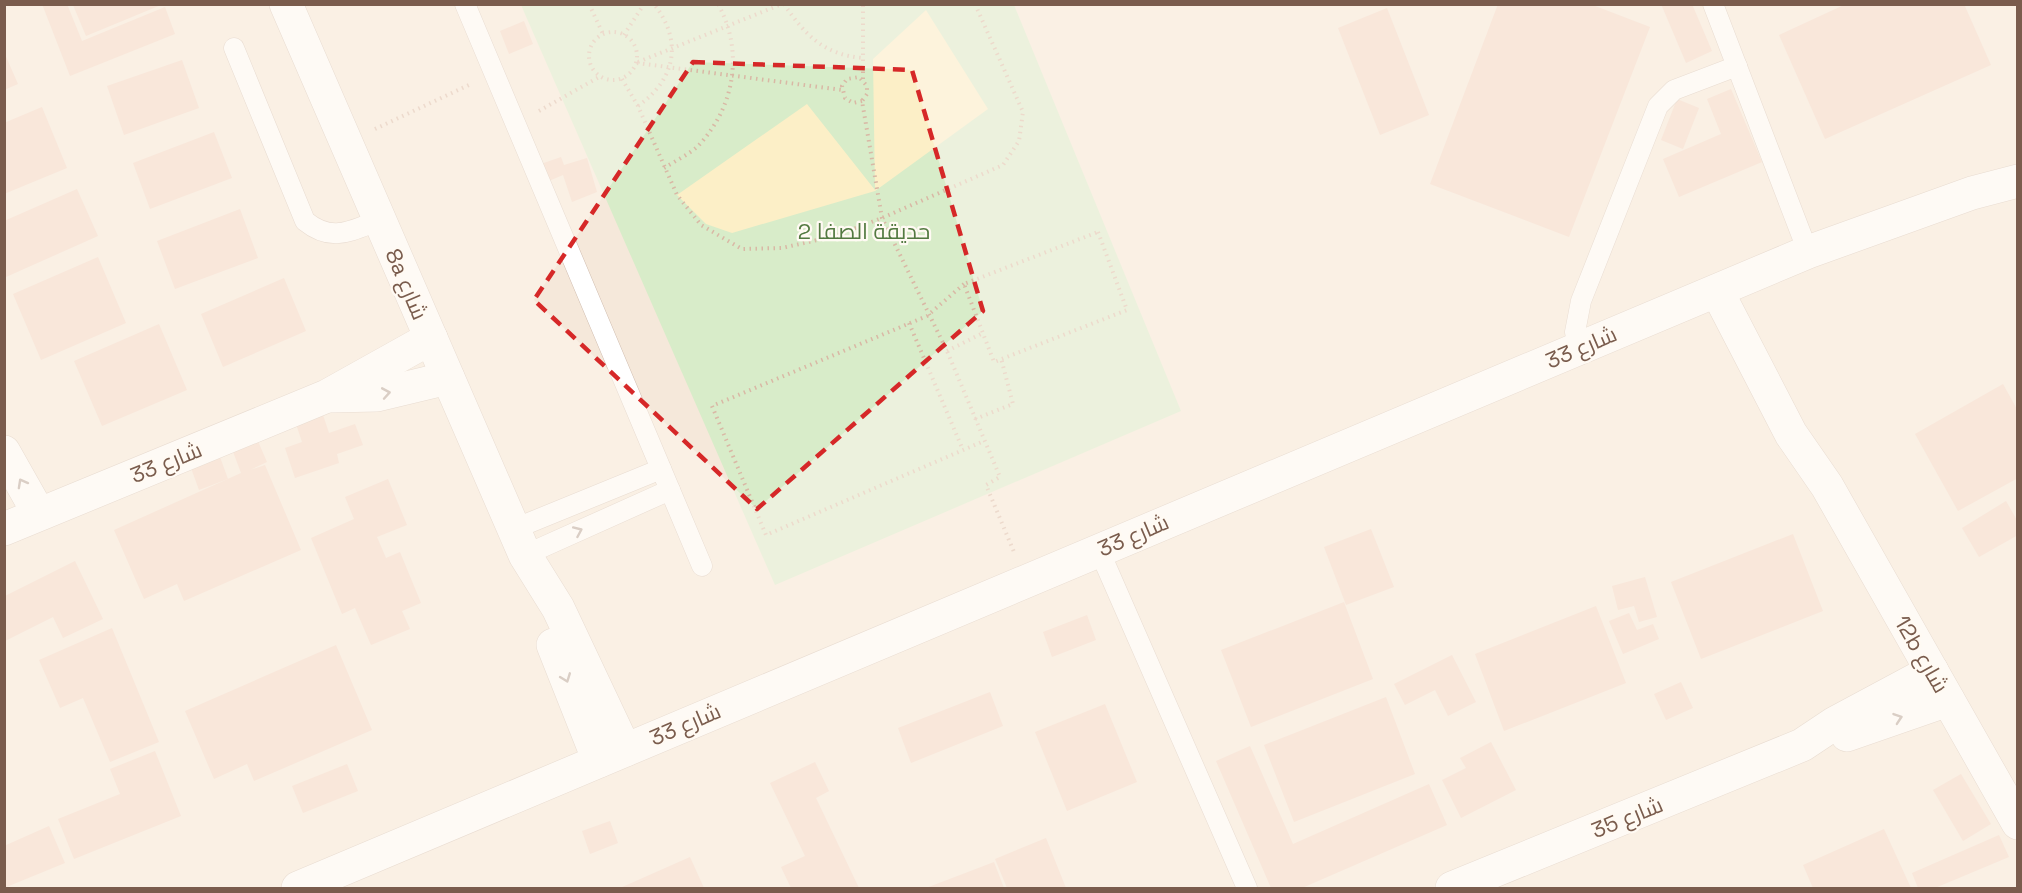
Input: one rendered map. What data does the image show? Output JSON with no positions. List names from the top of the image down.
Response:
{
  "streets": {
    "street": [
      "8a شارع",
      "شارع 33",
      "12b شارع",
      "شارع 35"
    ]
  },
  "crossings": [
    ["8a شارع", "شارع 33"],
    ["شارع 33", "12b شارع"],
    ["12b شارع", "شارع 35"]
  ],
  "parks": ["حديقة الصفا 2"]
}
